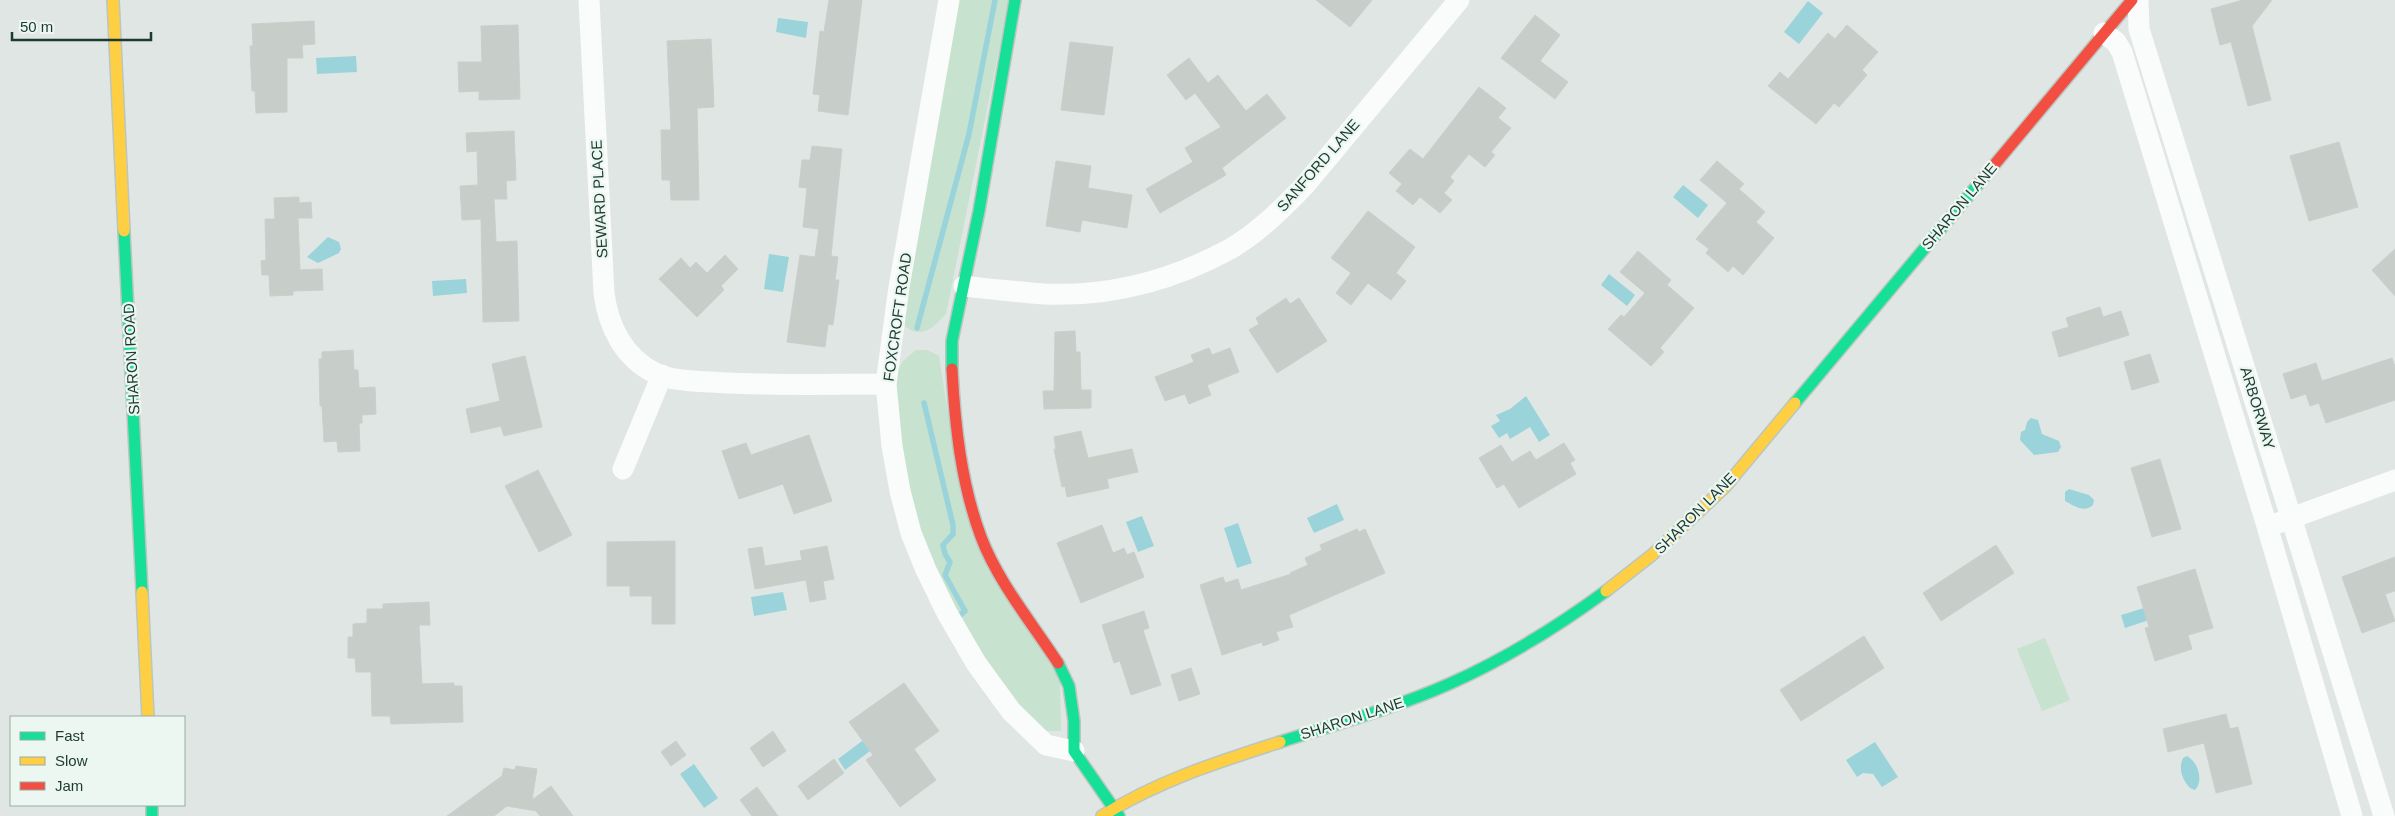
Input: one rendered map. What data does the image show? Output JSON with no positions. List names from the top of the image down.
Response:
{
  "streets": {
    "main road": ["SHARON LANE", "SHARON ROAD"],
    "street": [
      "SANFORD LANE",
      "SEWARD PLACE",
      "FOXCROFT ROAD",
      "ARBORWAY"
    ]
  },
  "crossings": [
    ["SEWARD PLACE", "FOXCROFT ROAD"],
    ["SHARON LANE", "ARBORWAY"]
  ],
  "legend": ["Fast", "Slow", "Jam"],
  "scale_bar": "50 m"
}
